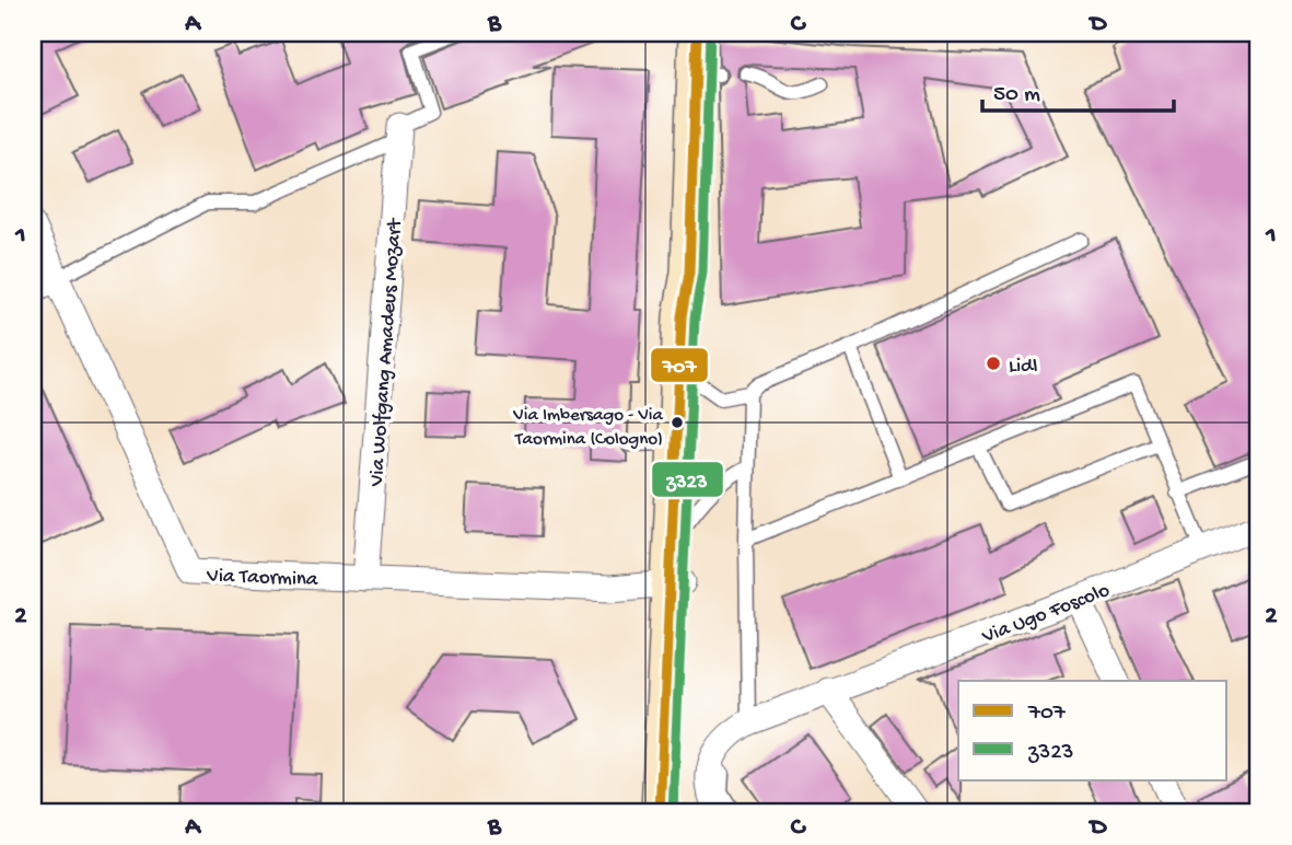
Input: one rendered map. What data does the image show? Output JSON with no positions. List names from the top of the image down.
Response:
{
  "streets": {
    "street": ["Via Wolfgang Amadeus Mozart", "Via Taormina", "Via Ugo Foscolo"]
  },
  "crossings": [
    ["Via Wolfgang Amadeus Mozart", "Via Taormina"]
  ],
  "places": ["Lidl", "Via Imbersago - Via Taormina (Cologno)"],
  "lines": ["transit line 707", "transit line z323"],
  "legend": ["707", "z323"],
  "scale_bar": "50 m",
  "grid": {
    "columns": [
      "A",
      "B",
      "C",
      "D"
    ],
    "rows": ["1", "2"]
  }
}
